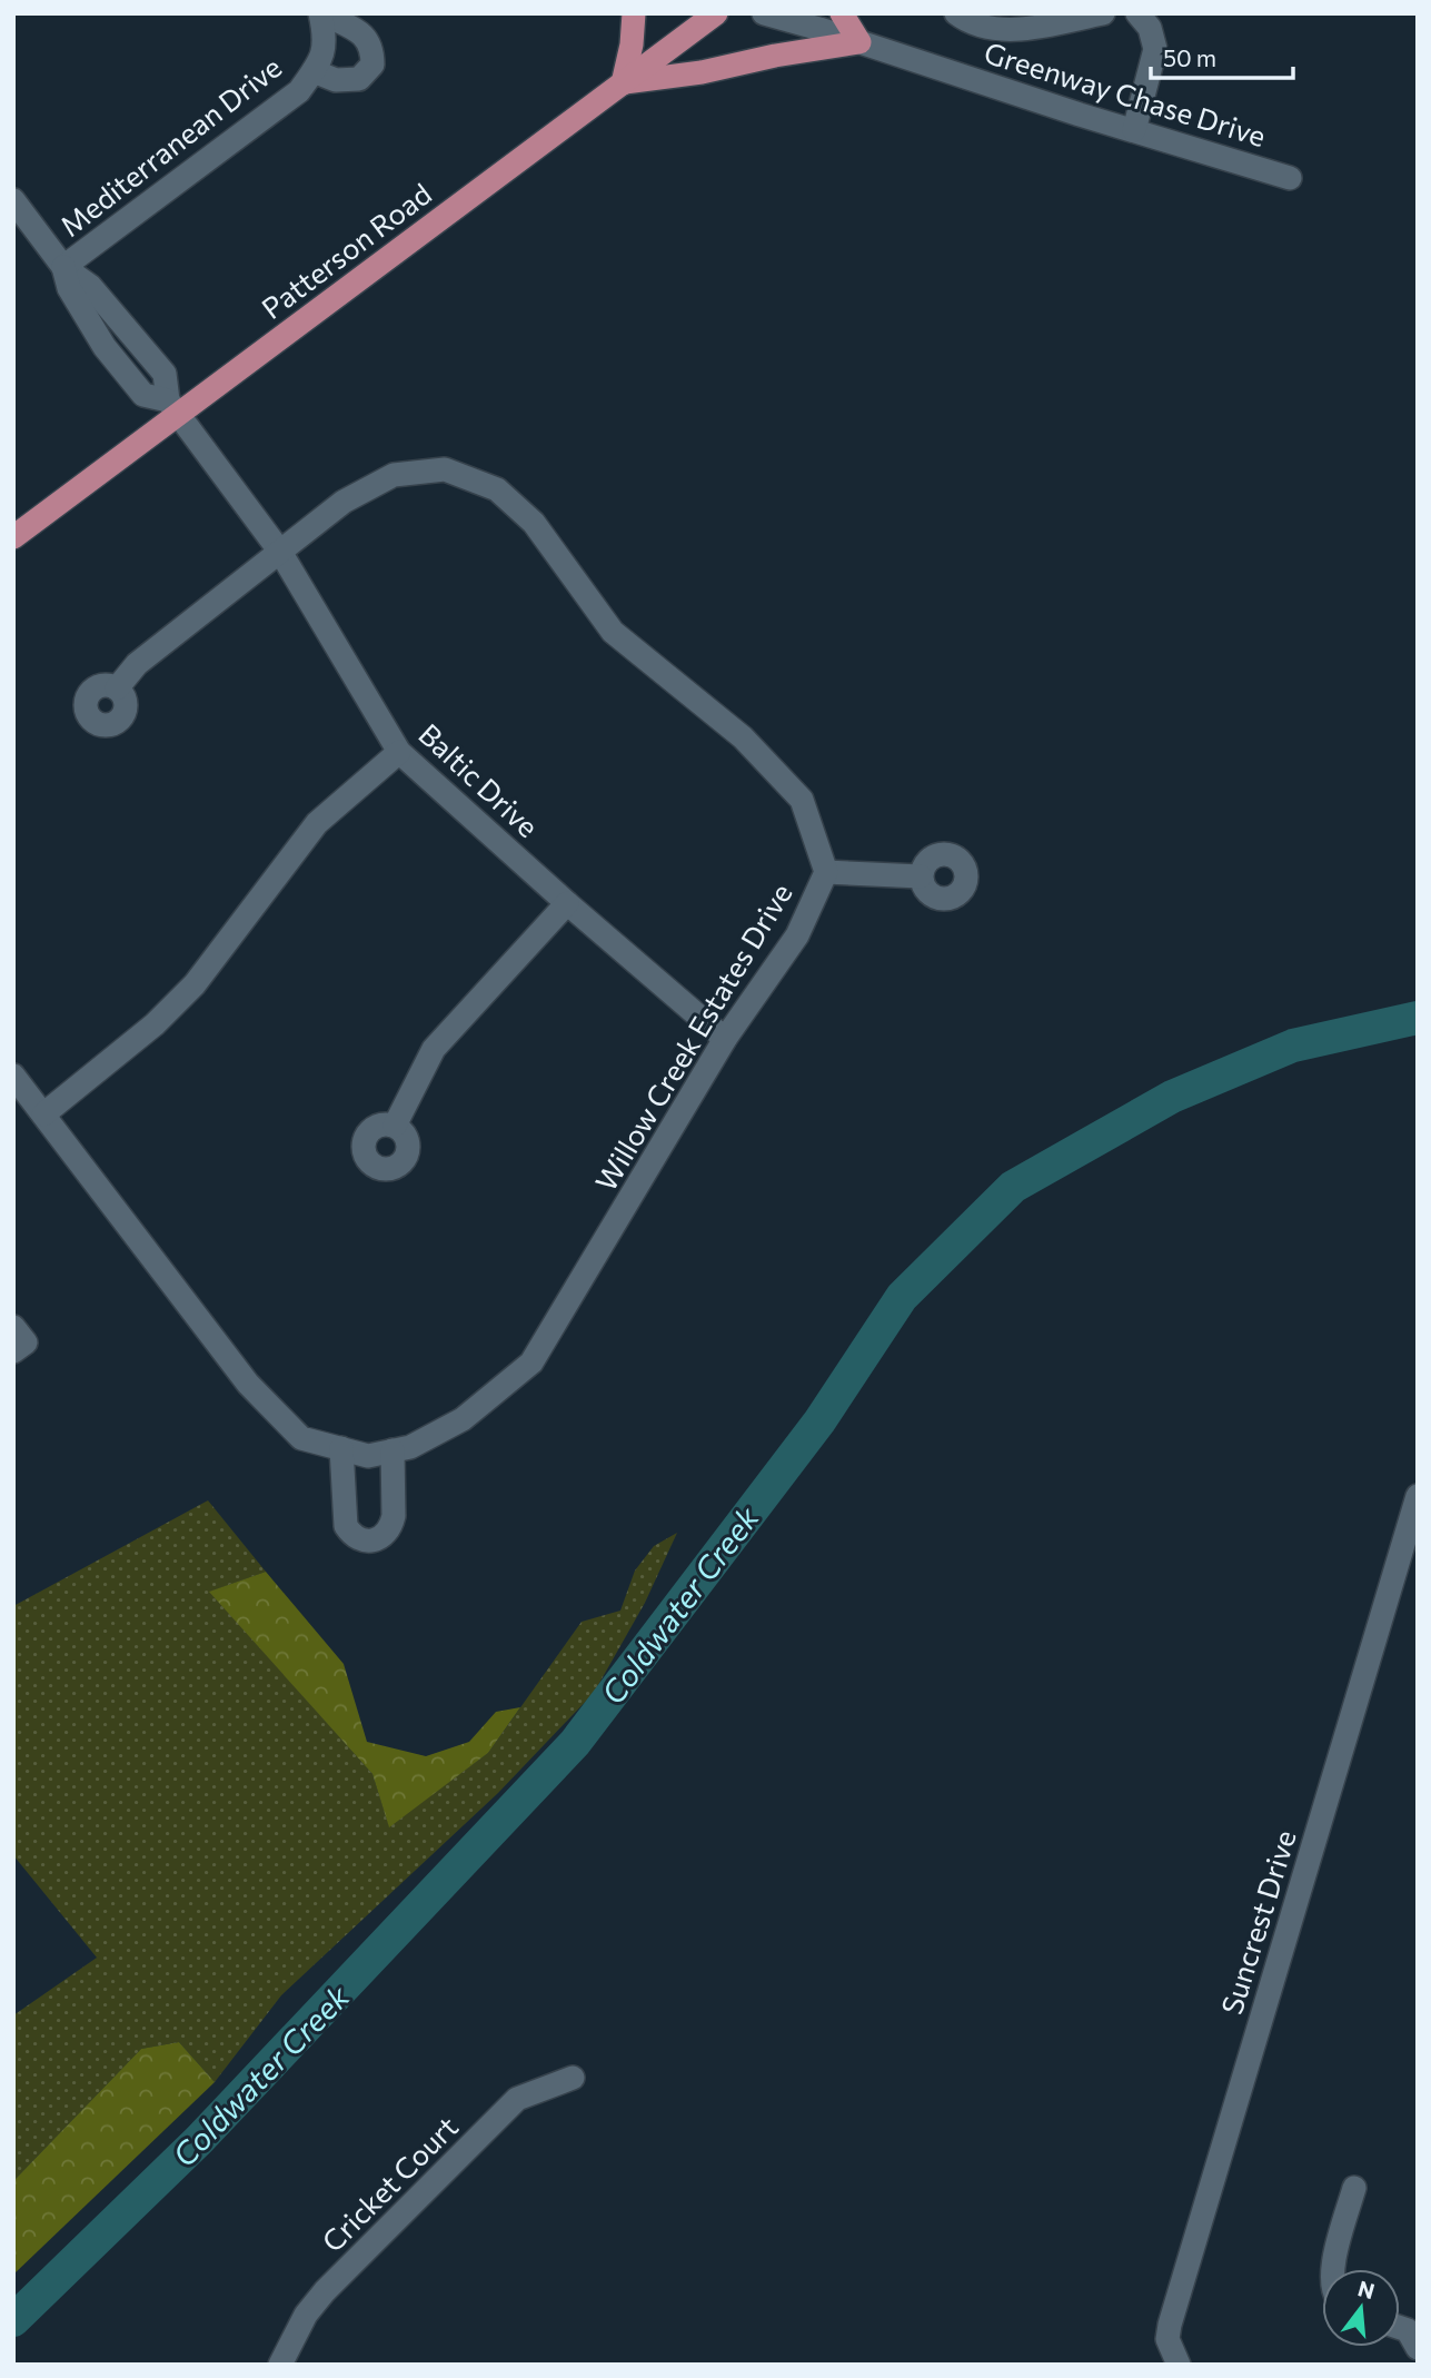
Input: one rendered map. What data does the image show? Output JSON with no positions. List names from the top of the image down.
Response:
{
  "streets": {
    "main road": ["Patterson Road"],
    "street": [
      "Greenway Chase Drive",
      "Mediterranean Drive",
      "Baltic Drive",
      "Willow Creek Estates Drive",
      "Suncrest Drive",
      "Cricket Court"
    ]
  },
  "crossings": [
    ["Mediterranean Drive", "Baltic Drive"],
    ["Patterson Road", "Baltic Drive"],
    ["Baltic Drive", "Willow Creek Estates Drive"]
  ],
  "water": ["Coldwater Creek"],
  "scale_bar": "50 m",
  "north": "top"
}
